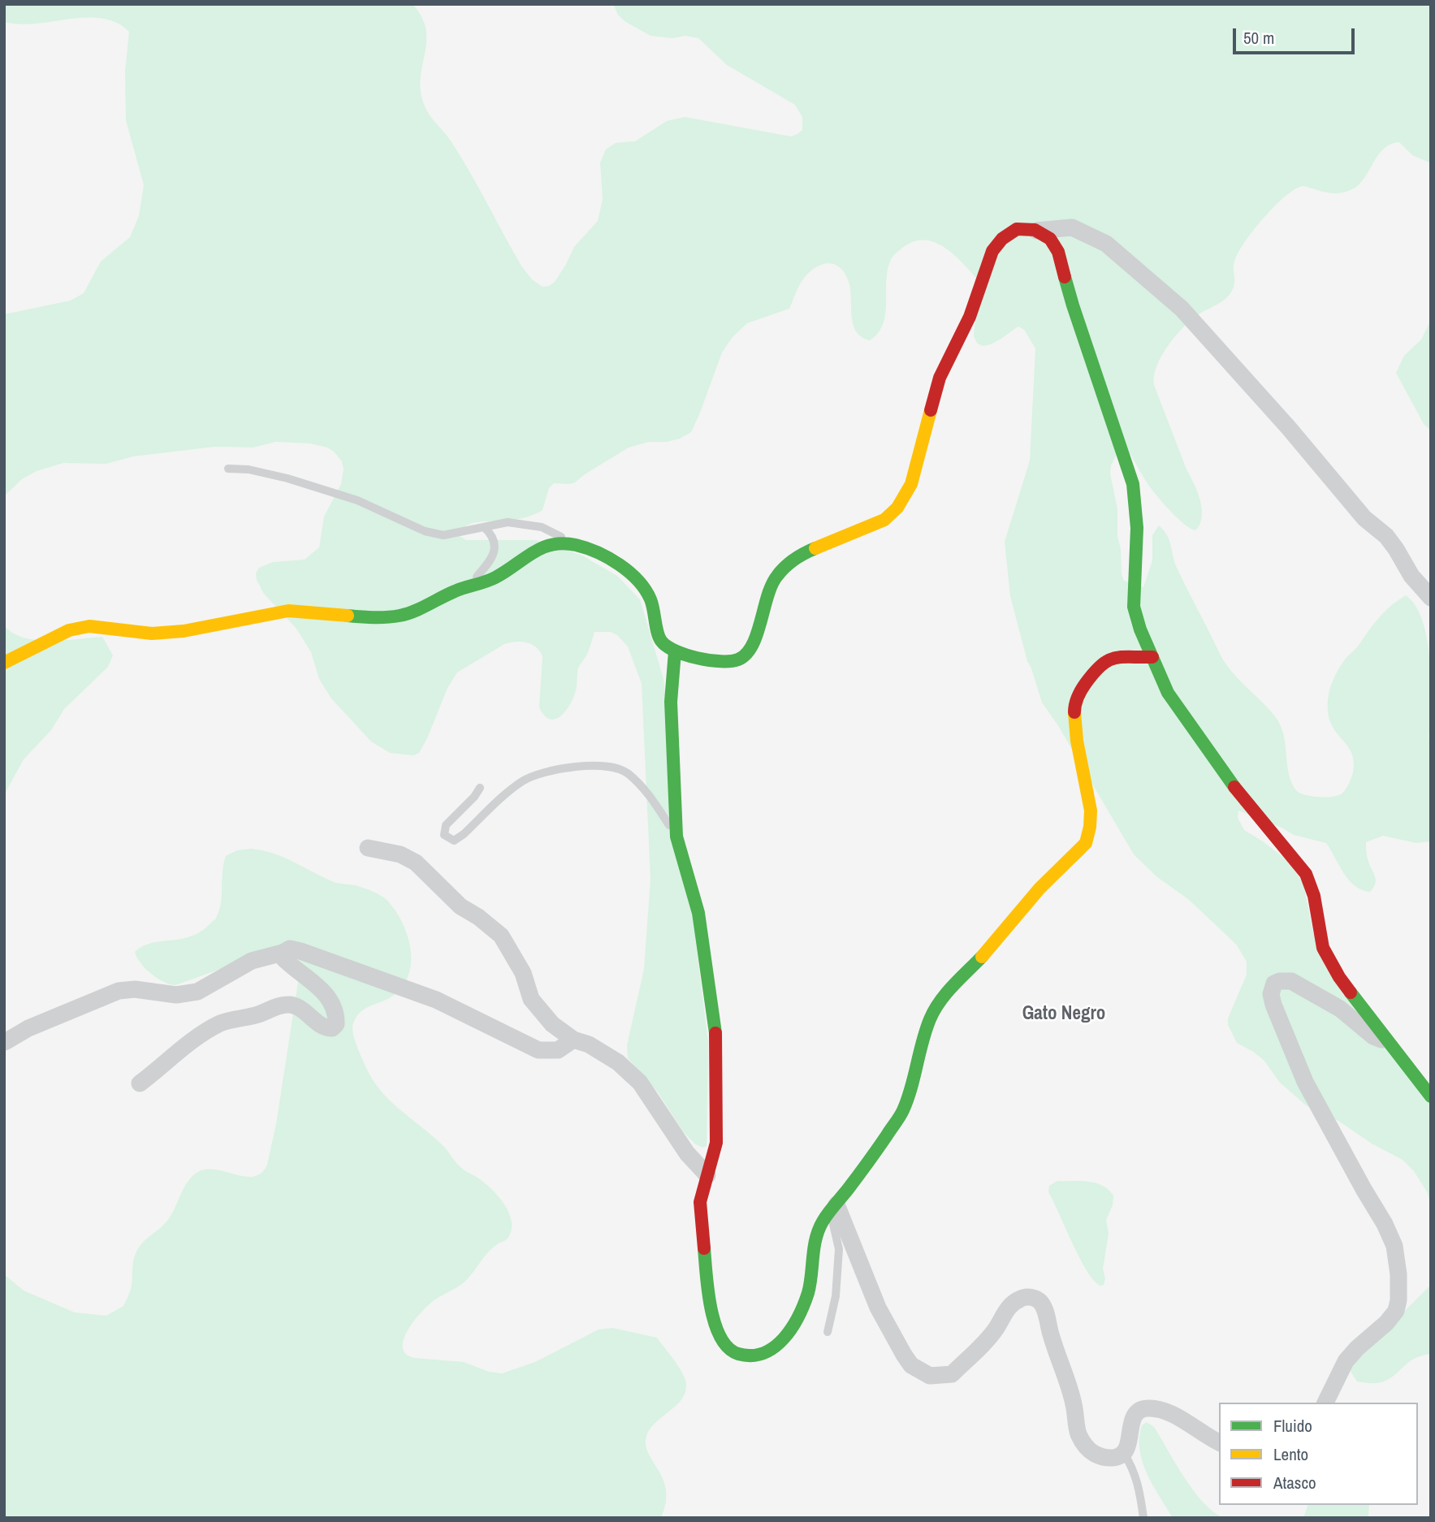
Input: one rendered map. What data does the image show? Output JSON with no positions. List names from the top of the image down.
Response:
{
  "districts": ["Gato Negro"],
  "legend": ["Fluido", "Lento", "Atasco"],
  "scale_bar": "50 m"
}
